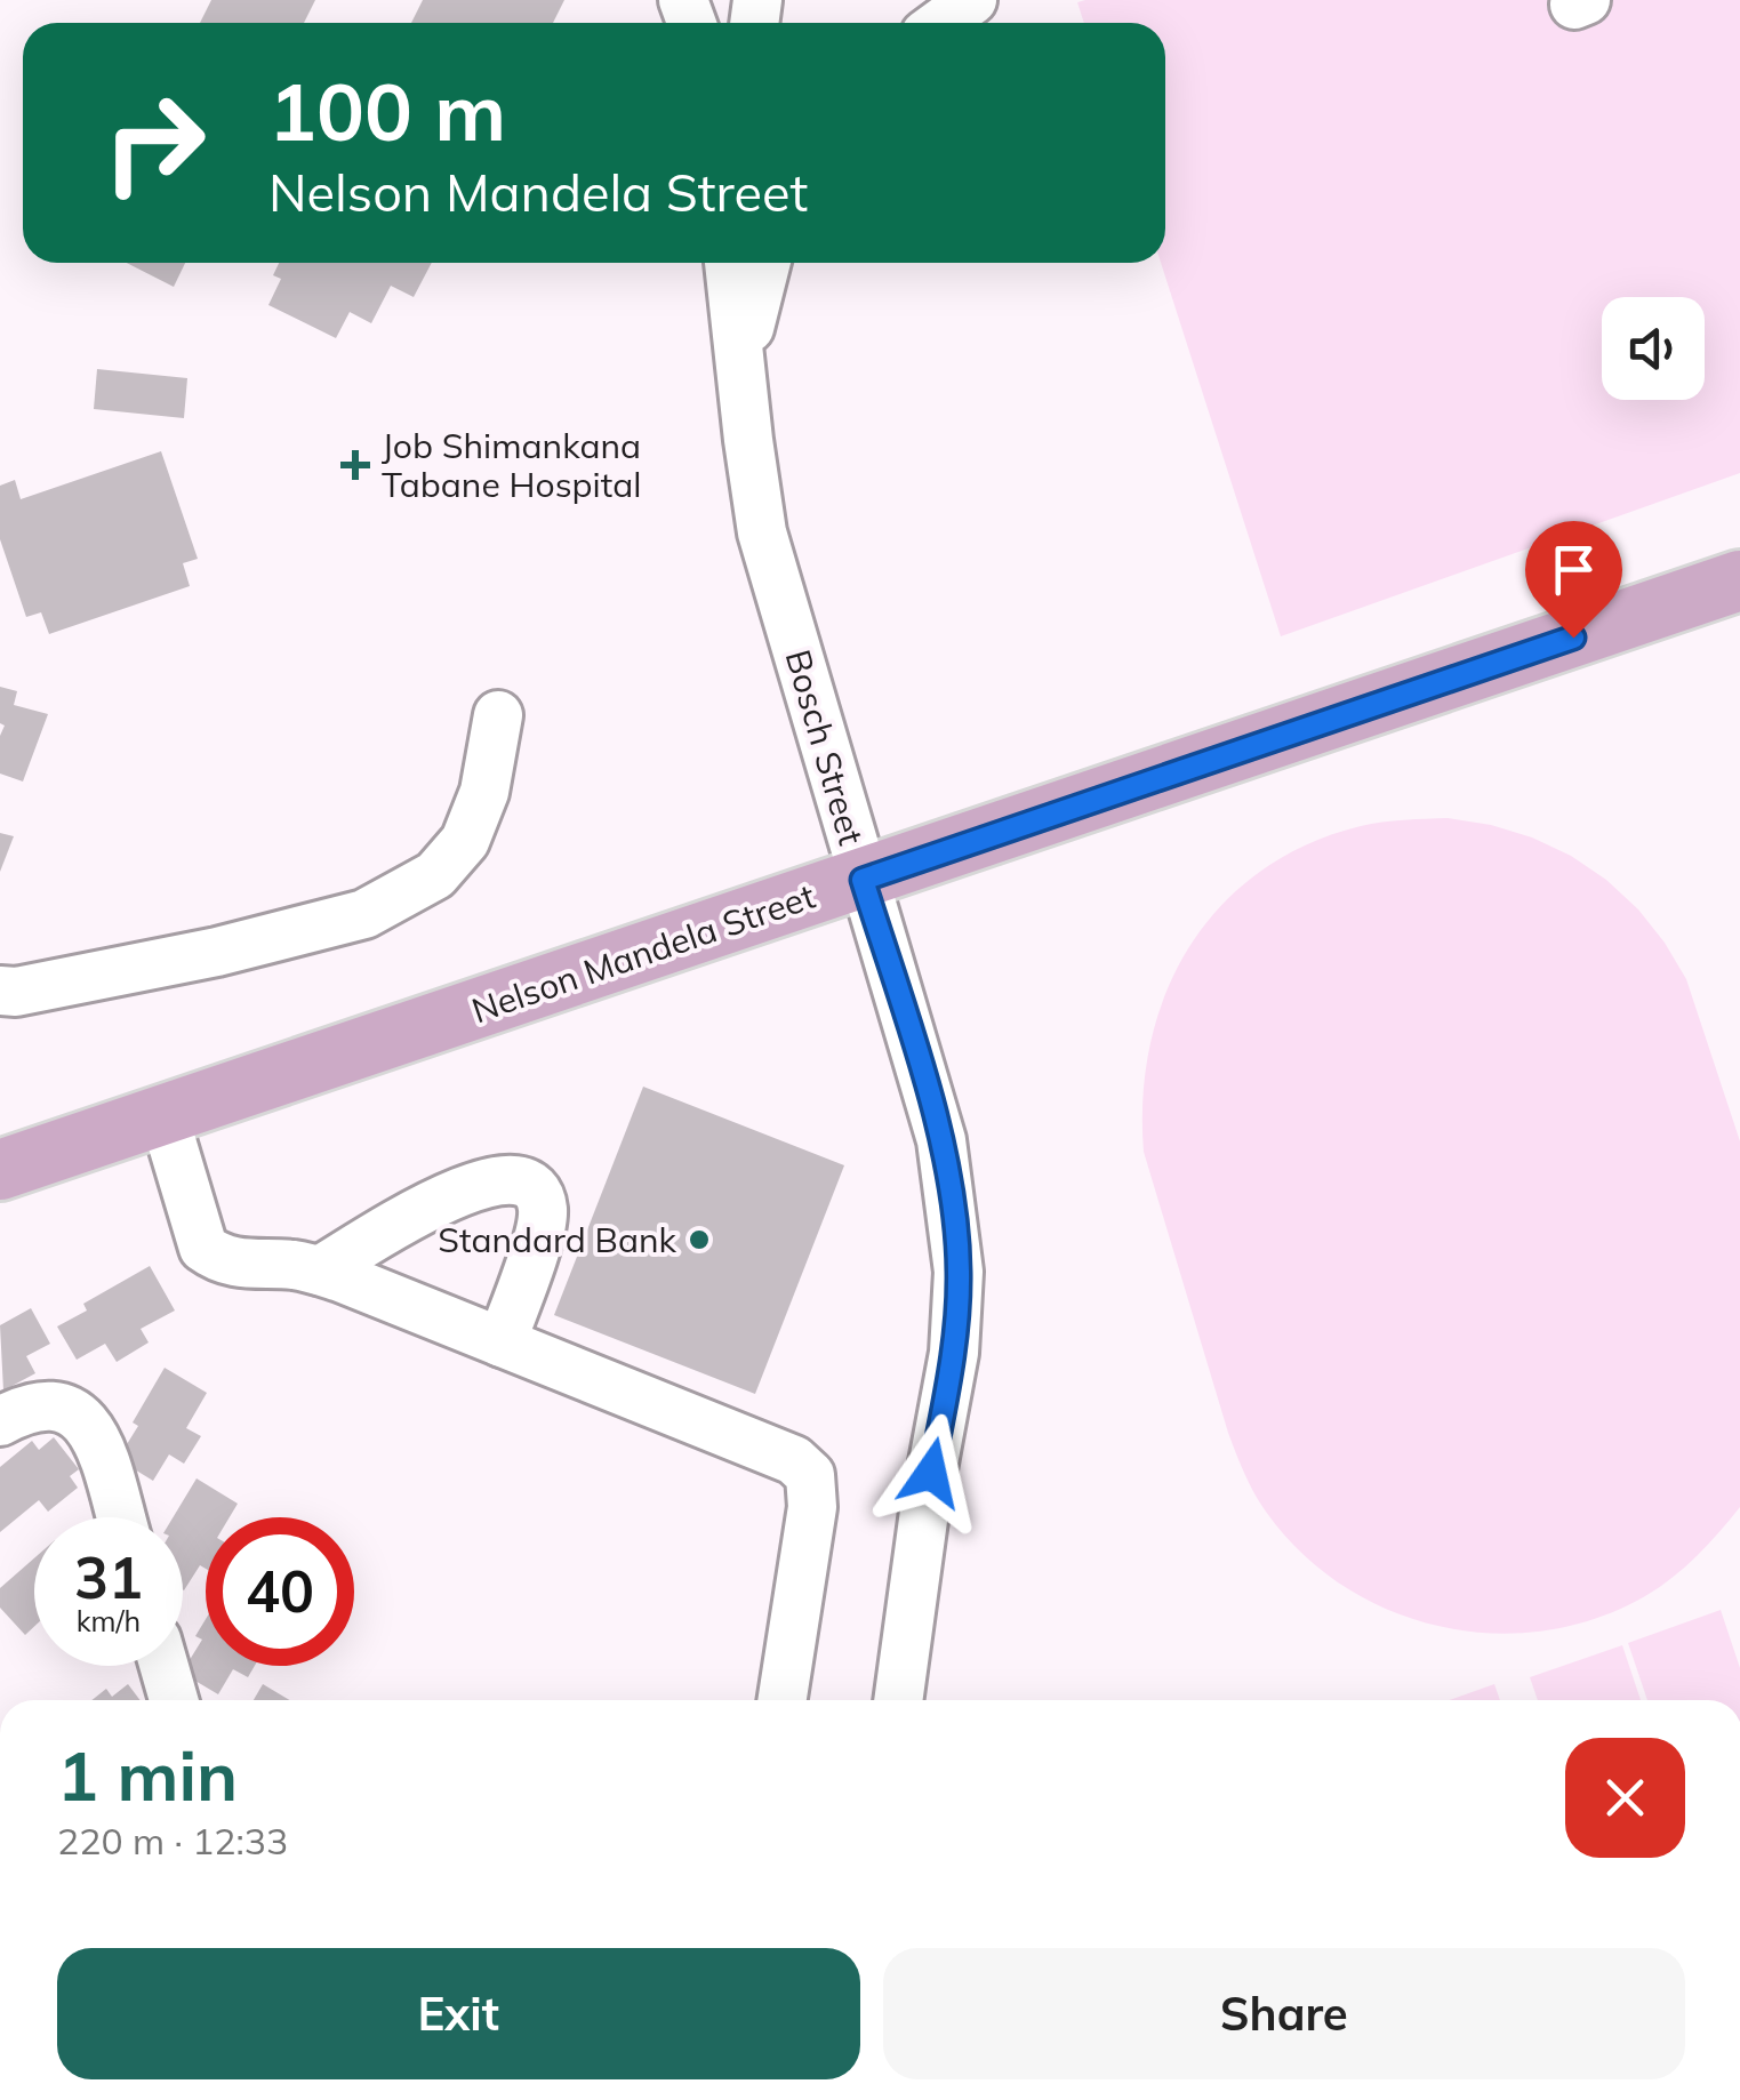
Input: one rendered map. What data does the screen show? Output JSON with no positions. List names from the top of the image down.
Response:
{
  "streets": {
    "main road": ["Nelson Mandela Street"],
    "street": ["Bosch Street"]
  },
  "crossings": [
    ["Bosch Street", "Nelson Mandela Street"]
  ],
  "places": {
    "health": ["Job Shimankana Tabane Hospital"],
    "other": ["Standard Bank"]
  },
  "page": {
    "turn": ["100 m", "Nelson Mandela Street"],
    "speed": "31 km/h",
    "limit": "40",
    "heading": ["1 min", "220 m · 12:33"],
    "buttons": ["Exit", "Share"]
  }
}
